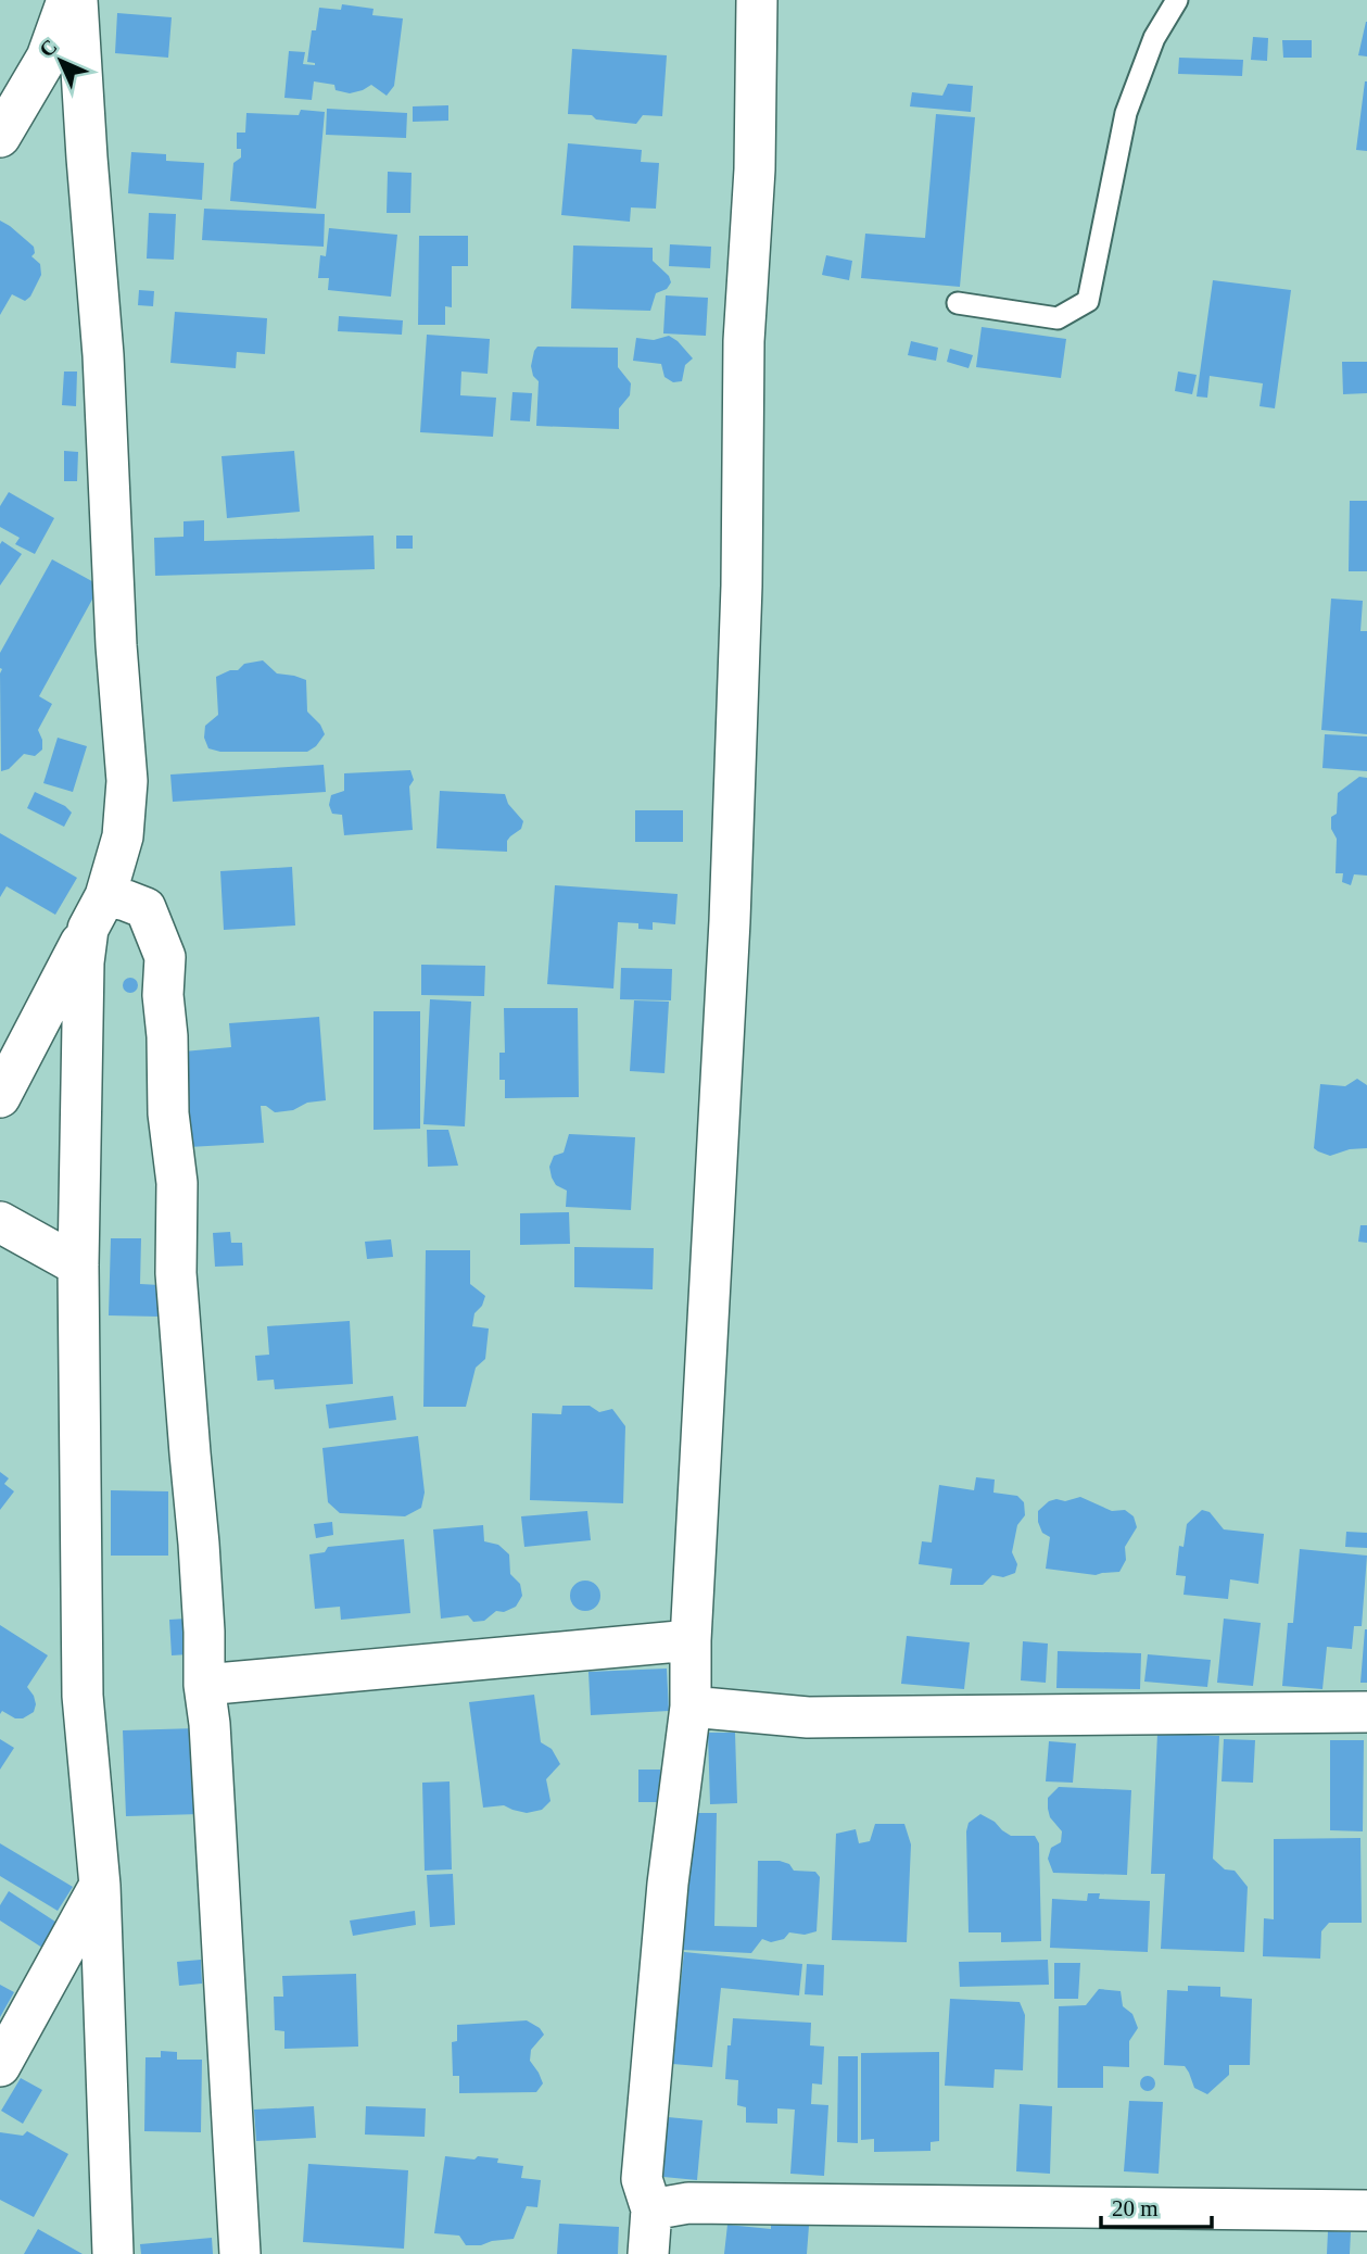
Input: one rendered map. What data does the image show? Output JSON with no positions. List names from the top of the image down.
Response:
{
  "scale_bar": "20 m",
  "north": "top left"
}
